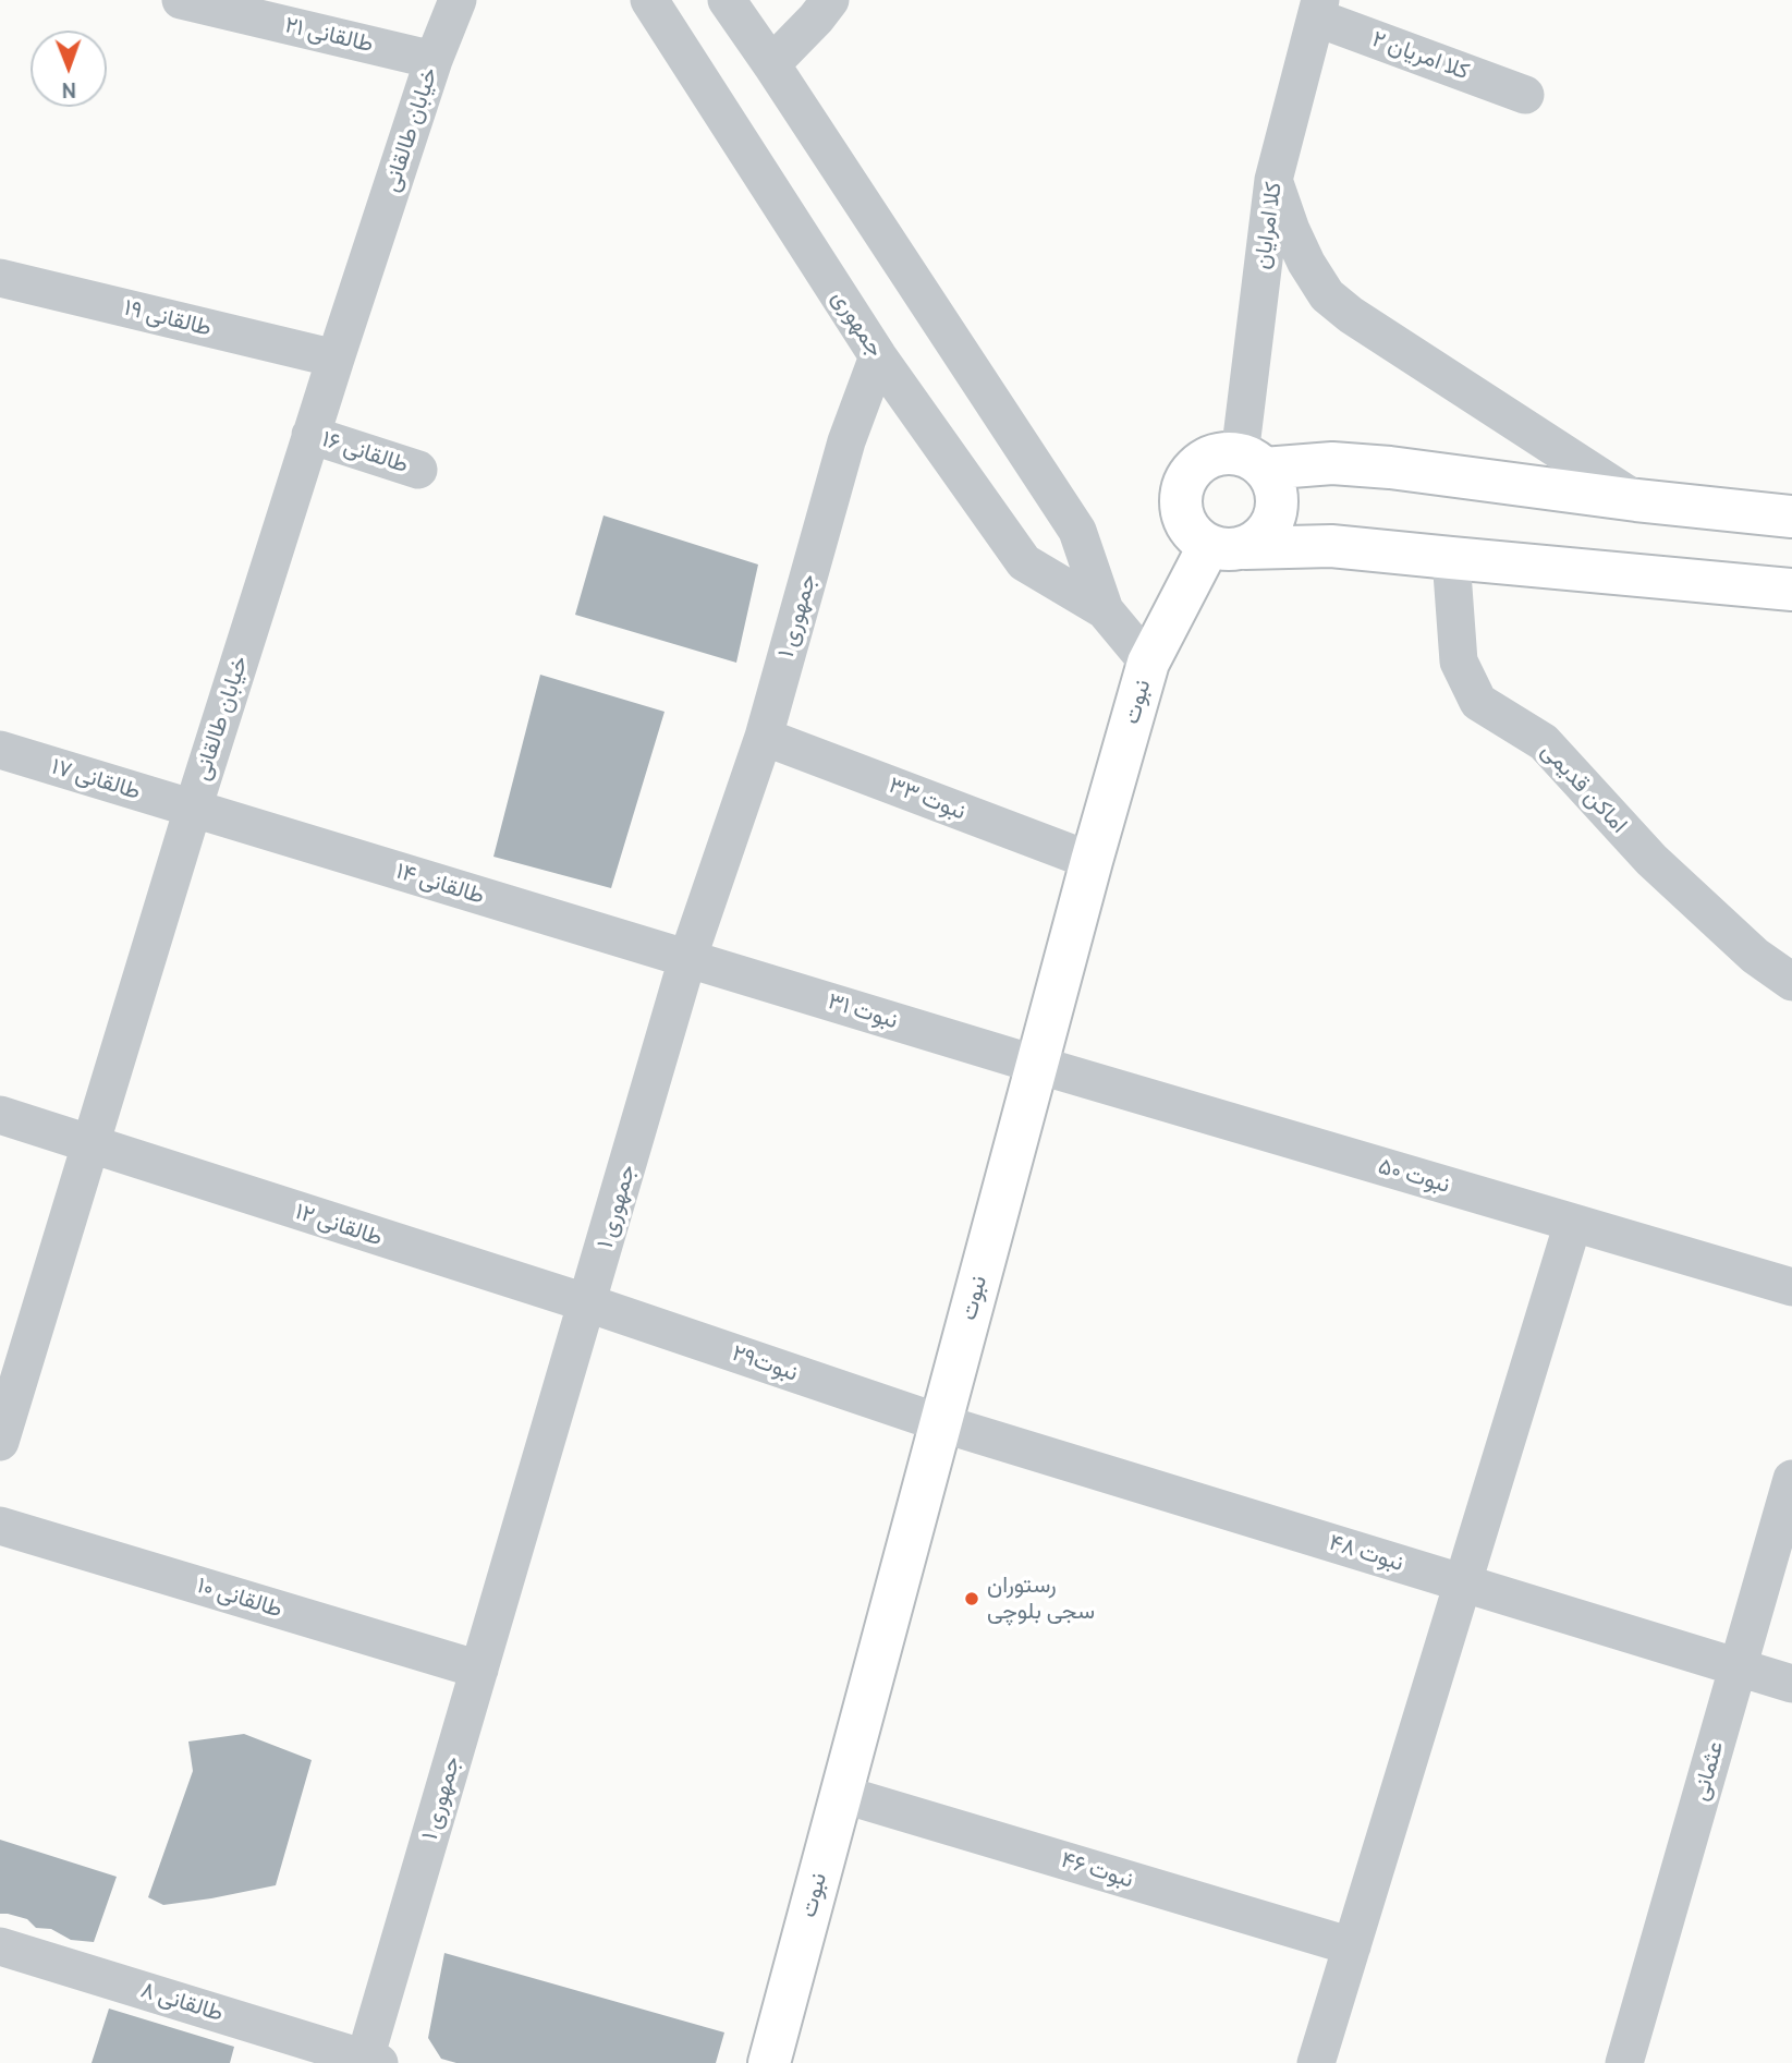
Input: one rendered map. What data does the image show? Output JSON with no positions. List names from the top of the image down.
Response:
{
  "streets": {
    "main road": ["نبوت"],
    "street": [
      "طالقانی ۲۱",
      "کلا امریان ۲",
      "خیابان طالقانی",
      "کلا امرایان",
      "طالقانی ۱۹",
      "جمهوری",
      "طالقانی ۱۶",
      "جمهوری ۱",
      "طالقانی ۱۷",
      "اماکن قدیمی",
      "نبوت ۳۳",
      "طالقانی ۱۴",
      "نبوت ۳۱",
      "نبوت ۵۰",
      "طالقانی ۱۲",
      "نبوت۲۹",
      "نبوت ۴۸",
      "طالقانی ۱۰",
      "عثمانی",
      "نبوت ۴۶",
      "طالقانی ۸"
    ]
  },
  "crossings": [
    ["طالقانی ۲۱", "خیابان طالقانی"],
    ["کلا امریان ۲", "کلا امرایان"],
    ["خیابان طالقانی", "طالقانی ۱۹"],
    ["خیابان طالقانی", "طالقانی ۱۶"],
    ["خیابان طالقانی", "طالقانی ۱۷"],
    ["خیابان طالقانی", "طالقانی ۱۴"],
    ["خیابان طالقانی", "طالقانی ۱۲"],
    ["کلا امرایان", "نبوت"],
    ["جمهوری", "جمهوری ۱"],
    ["جمهوری", "نبوت"],
    ["جمهوری ۱", "نبوت ۳۳"],
    ["جمهوری ۱", "طالقانی ۱۴"],
    ["جمهوری ۱", "نبوت ۳۱"],
    ["جمهوری ۱", "طالقانی ۱۲"],
    ["جمهوری ۱", "نبوت۲۹"],
    ["جمهوری ۱", "طالقانی ۱۰"],
    ["جمهوری ۱", "طالقانی ۸"],
    ["نبوت", "نبوت ۳۳"],
    ["نبوت", "نبوت ۳۱"],
    ["نبوت", "نبوت ۵۰"],
    ["نبوت", "نبوت۲۹"],
    ["نبوت", "نبوت ۴۸"],
    ["نبوت", "نبوت ۴۶"],
    ["طالقانی ۱۷", "طالقانی ۱۴"],
    ["طالقانی ۱۴", "نبوت ۳۱"],
    ["نبوت ۳۱", "نبوت ۵۰"],
    ["طالقانی ۱۲", "نبوت۲۹"],
    ["نبوت۲۹", "نبوت ۴۸"],
    ["نبوت ۴۸", "عثمانی"]
  ],
  "places": ["رستوران سجی بلوچی"],
  "north": "bottom"
}
